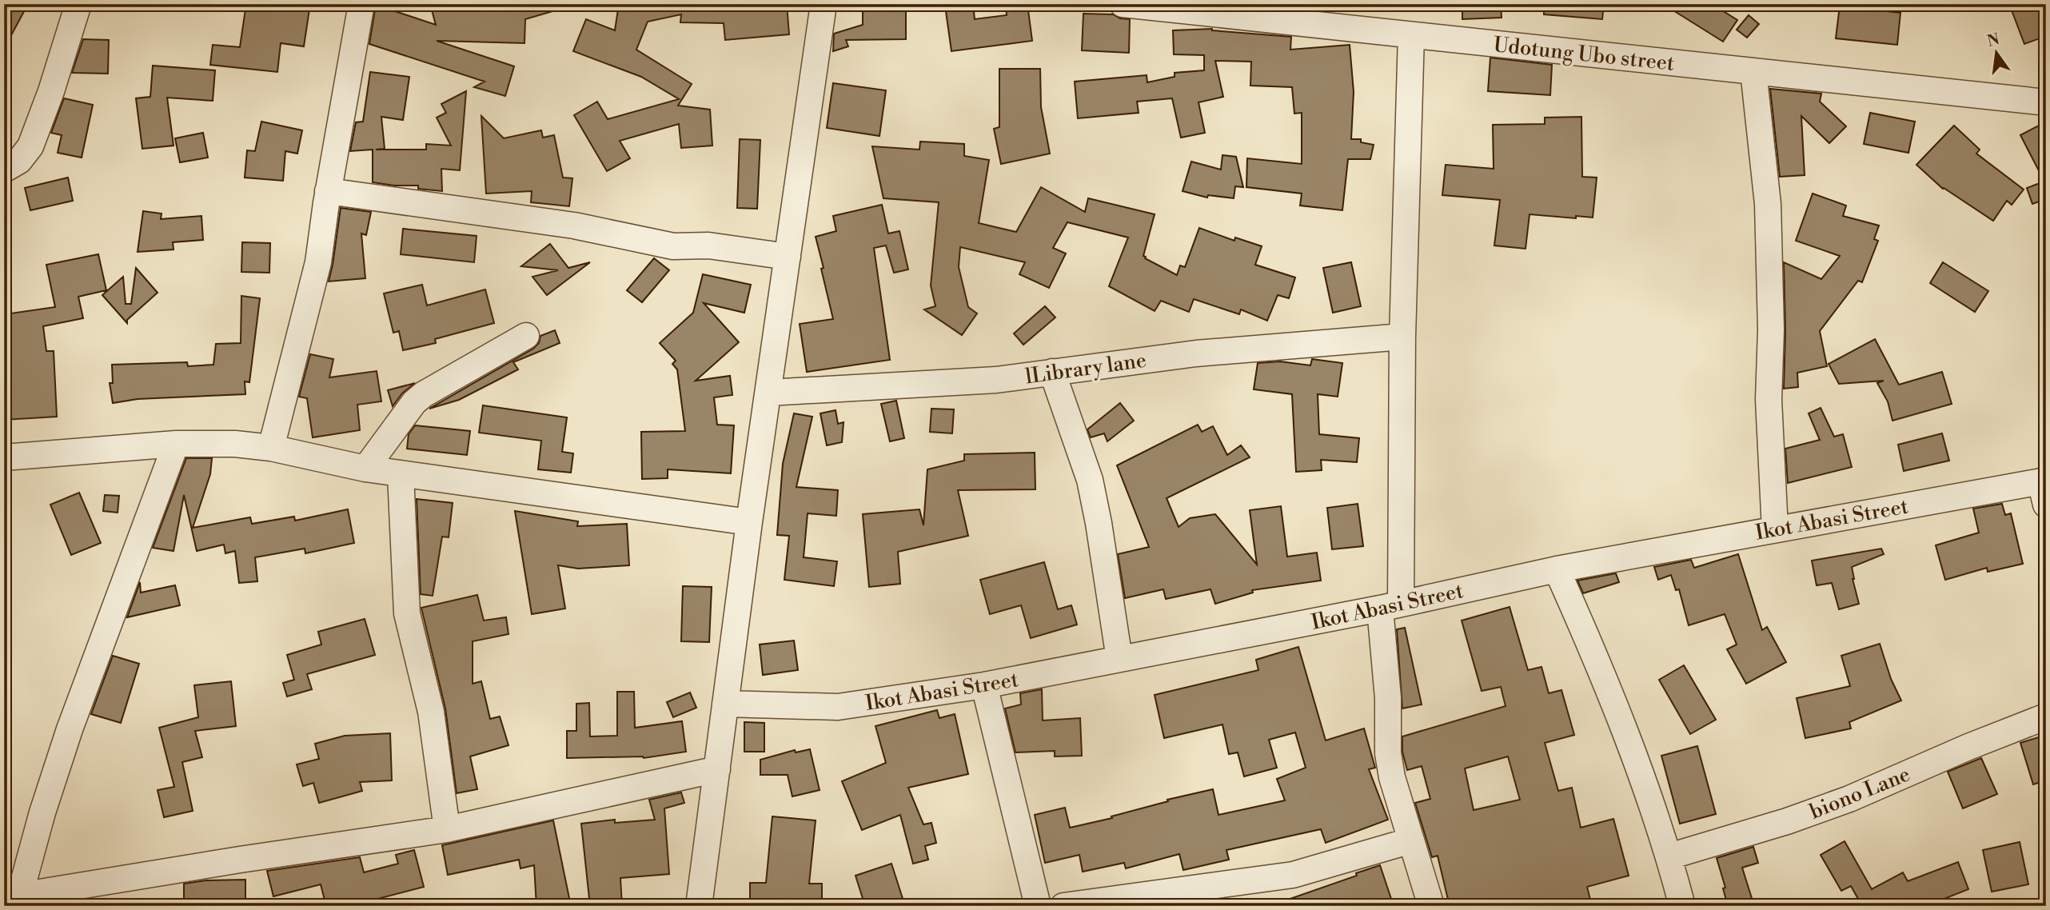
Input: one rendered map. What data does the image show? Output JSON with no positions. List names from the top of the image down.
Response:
{
  "streets": {
    "street": [
      "Udotung Ubo street",
      "lLibrary lane",
      "Ikot Abasi Street",
      "biono Lane"
    ]
  },
  "north": "top"
}
